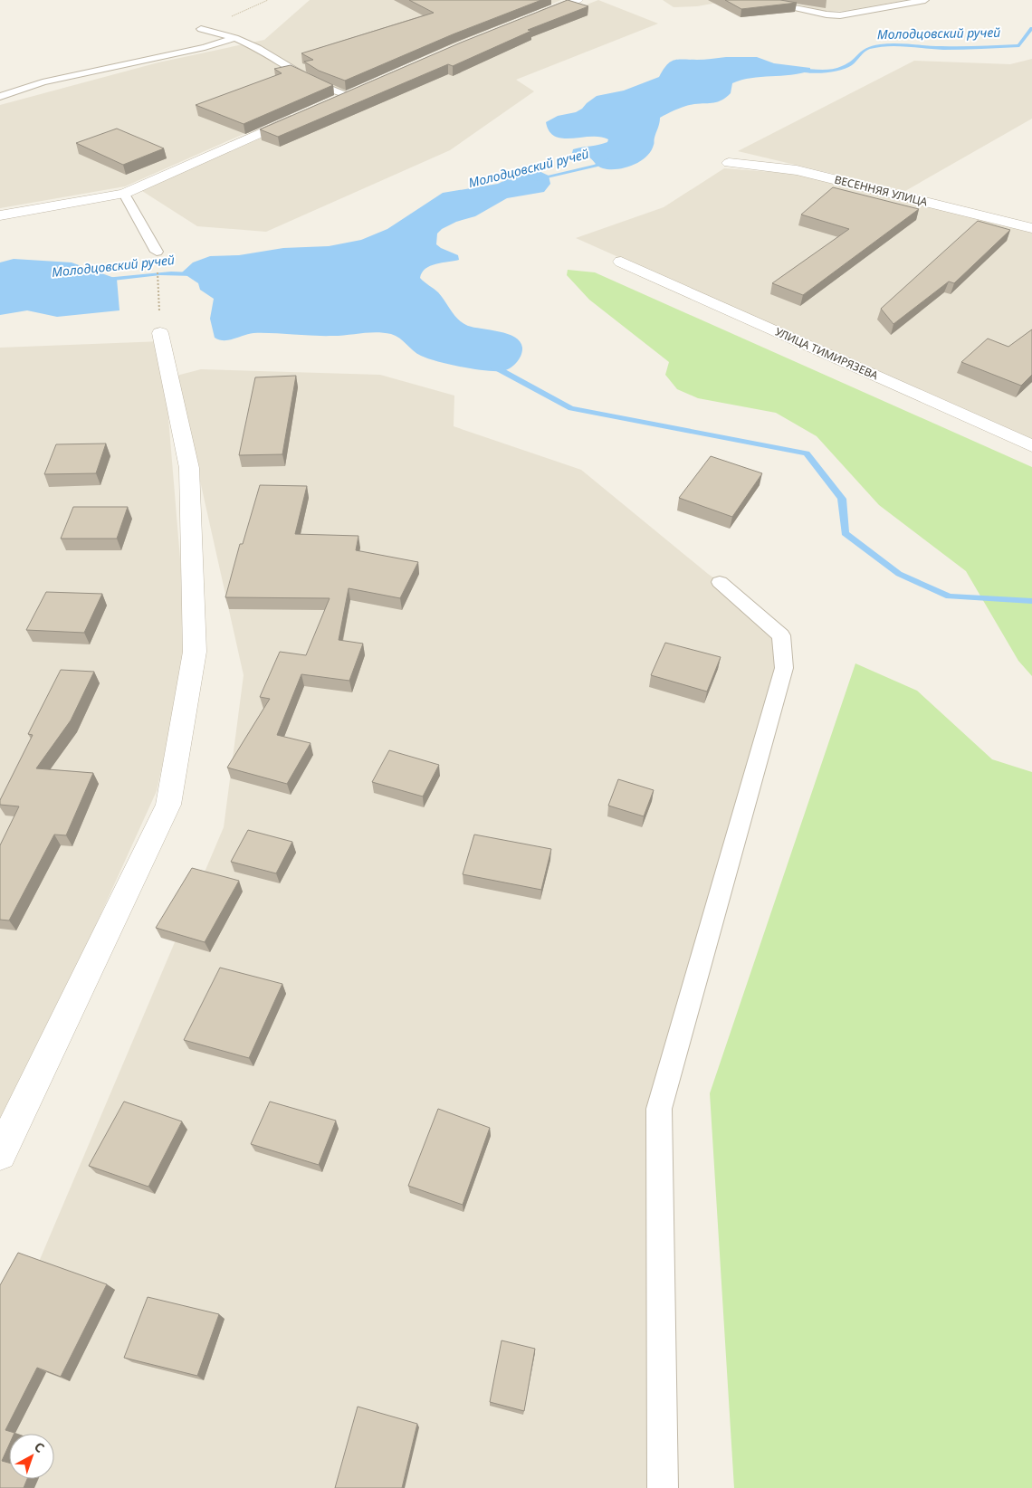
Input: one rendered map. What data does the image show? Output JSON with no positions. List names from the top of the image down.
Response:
{
  "streets": {
    "street": ["ВЕСЕННЯЯ УЛИЦА", "УЛИЦА ТИМИРЯЗЕВА"]
  },
  "water": ["Молодцовский ручей"],
  "north": "top right"
}
